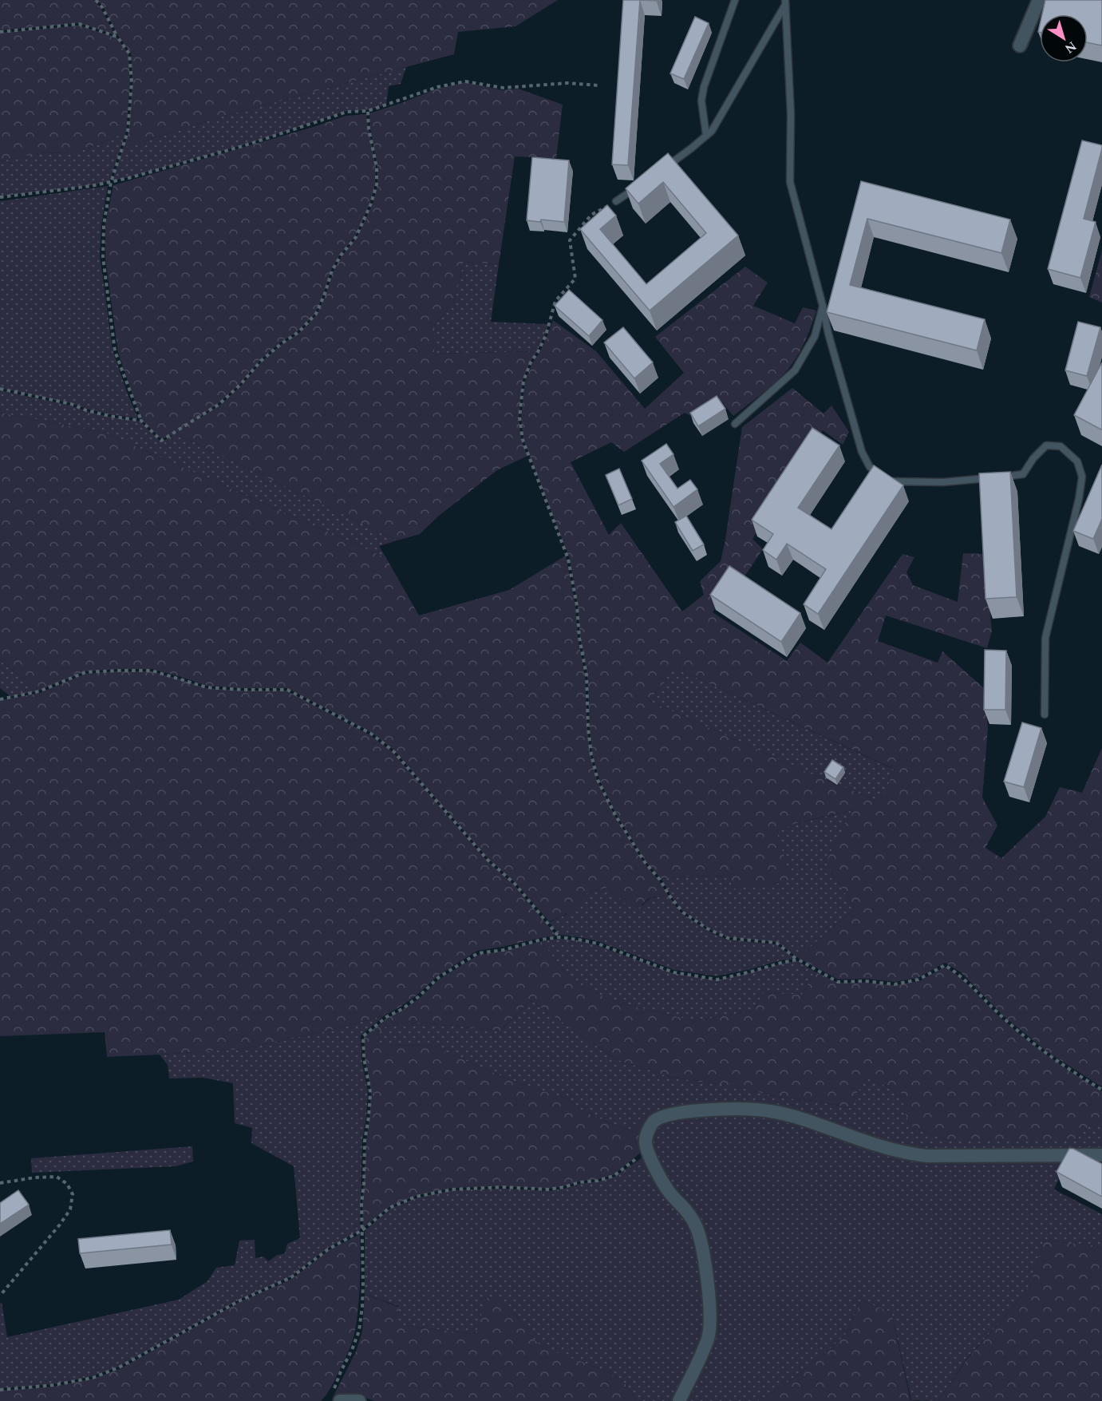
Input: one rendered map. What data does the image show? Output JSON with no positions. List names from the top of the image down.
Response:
{
  "north": "bottom right"
}
